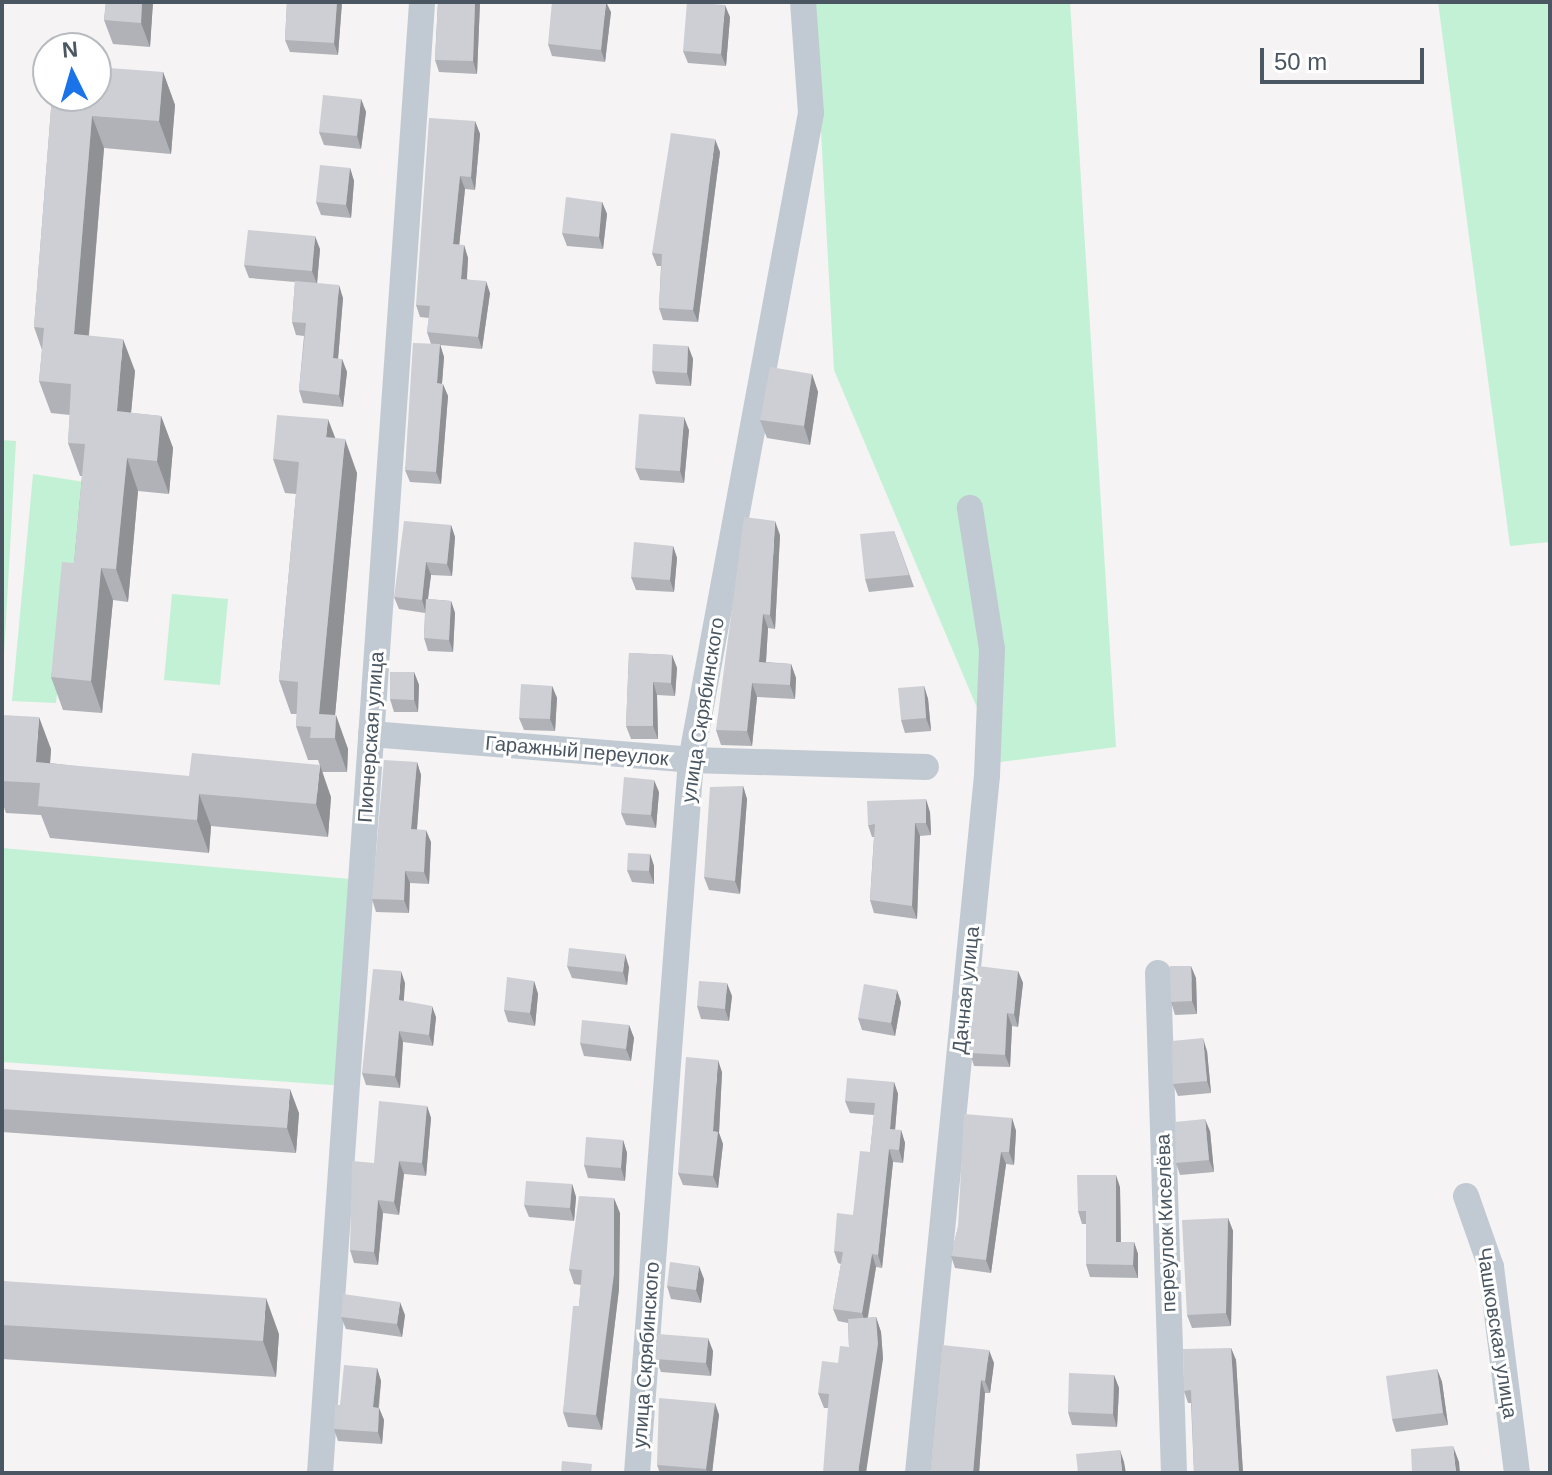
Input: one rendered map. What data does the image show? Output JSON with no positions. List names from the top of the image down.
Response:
{
  "streets": {
    "street": [
      "улица Скрябинского",
      "Пионерская улица",
      "Гаражный переулок",
      "Дачная улица",
      "переулок Киселёва",
      "Чашковская улица"
    ]
  },
  "crossings": [
    ["улица Скрябинского", "Гаражный переулок"],
    ["Пионерская улица", "Гаражный переулок"]
  ],
  "scale_bar": "50 m",
  "north": "top"
}
